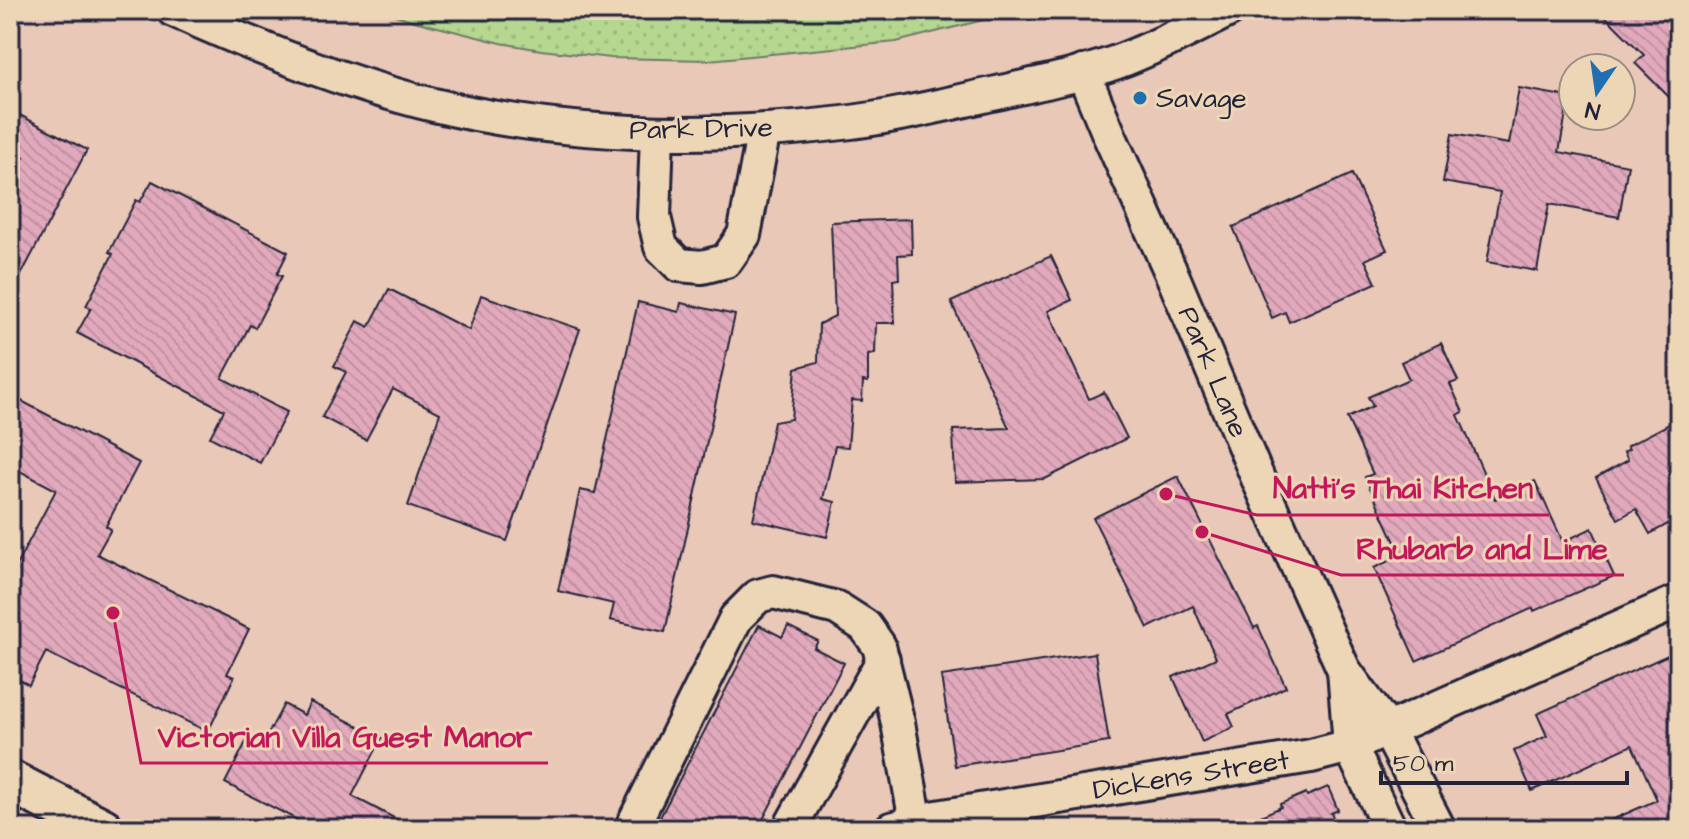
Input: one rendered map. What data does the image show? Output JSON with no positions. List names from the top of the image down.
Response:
{
  "streets": {
    "street": ["Park Drive", "Park Lane", "Dickens Street"]
  },
  "crossings": [
    ["Park Drive", "Park Lane"],
    ["Park Lane", "Dickens Street"]
  ],
  "places": [
    "Savage",
    "Natti's Thai Kitchen",
    "Rhubarb and Lime",
    "Victorian Villa Guest Manor"
  ],
  "scale_bar": "50 m",
  "north": "bottom"
}
